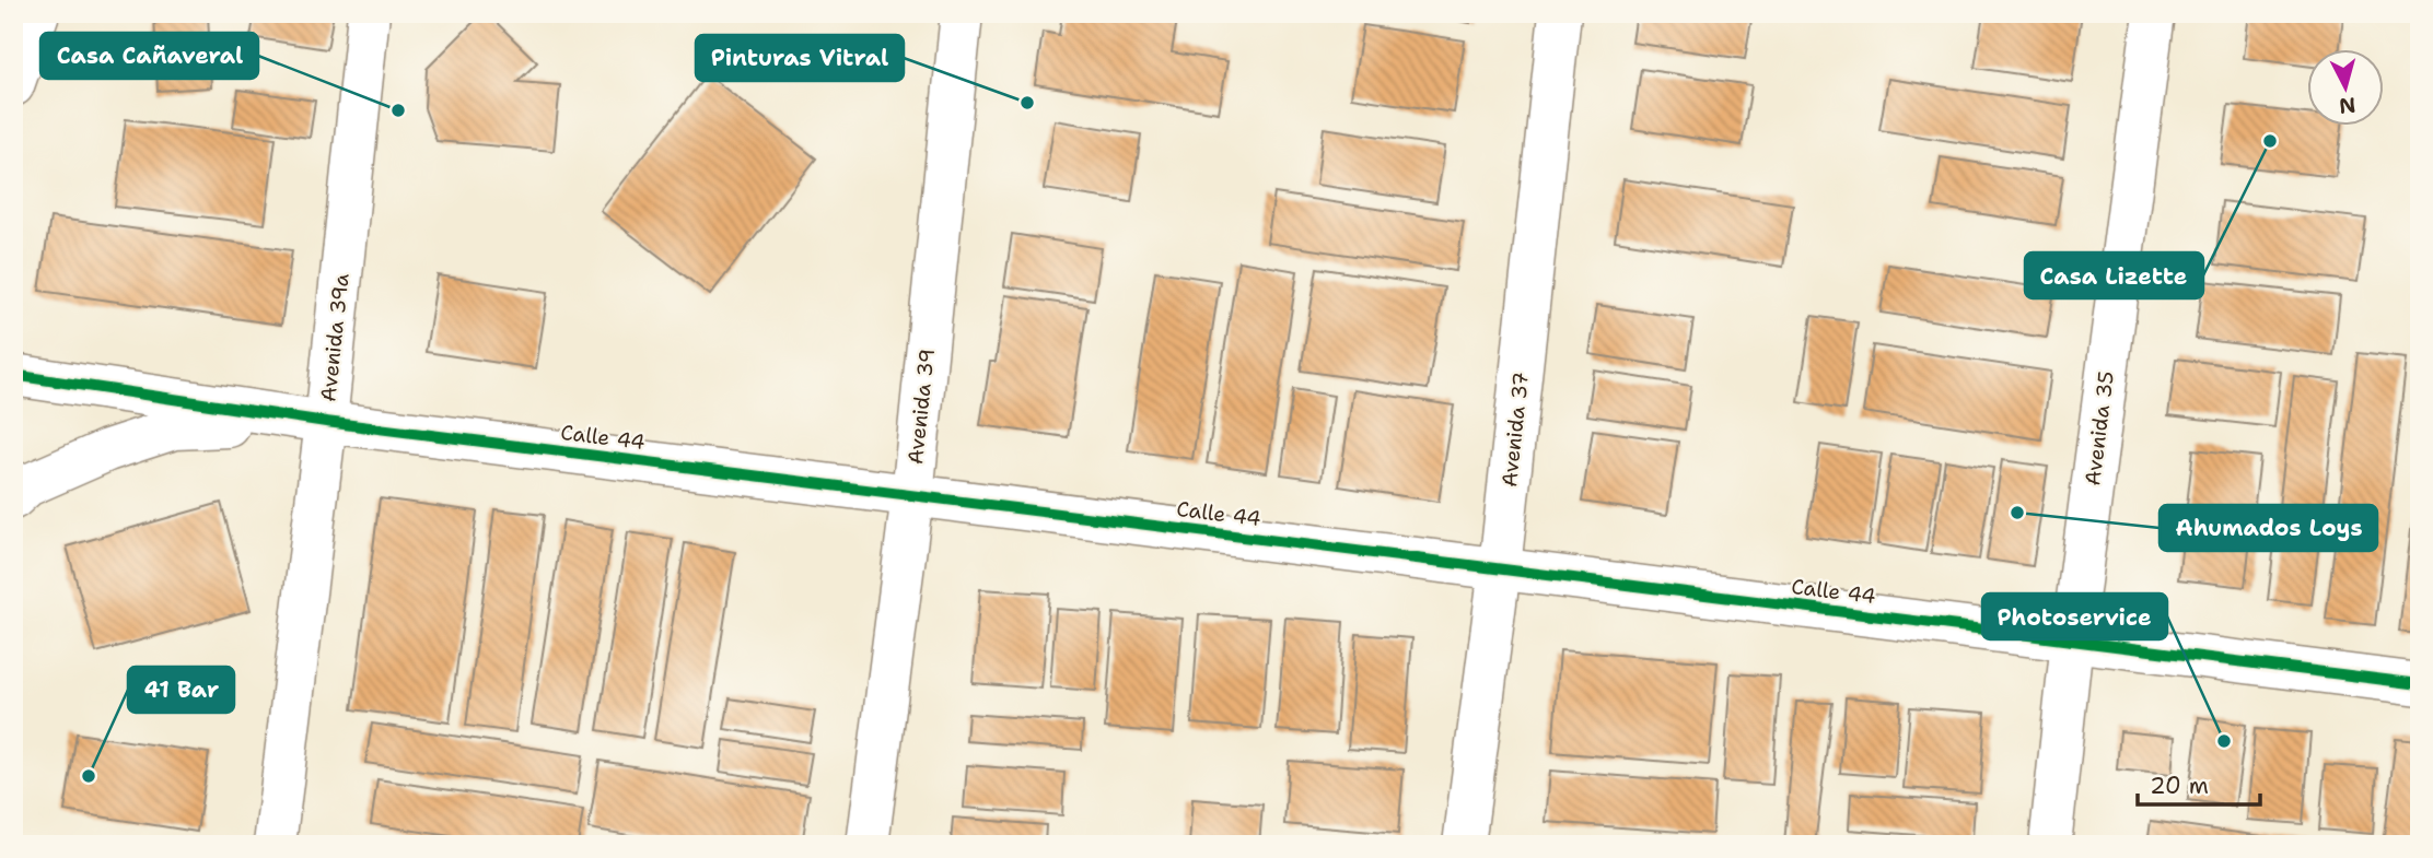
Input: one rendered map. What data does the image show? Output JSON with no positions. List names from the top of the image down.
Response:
{
  "streets": {
    "street": [
      "Avenida 39a",
      "Avenida 39",
      "Avenida 35",
      "Avenida 37",
      "Calle 44"
    ]
  },
  "crossings": [
    ["Avenida 39a", "Calle 44"],
    ["Avenida 39", "Calle 44"],
    ["Avenida 35", "Calle 44"],
    ["Avenida 37", "Calle 44"]
  ],
  "places": [
    "Pinturas Vitral",
    "Casa Cañaveral",
    "Casa Lizette",
    "Ahumados Loys",
    "Photoservice",
    "41 Bar"
  ],
  "scale_bar": "20 m",
  "north": "bottom"
}
